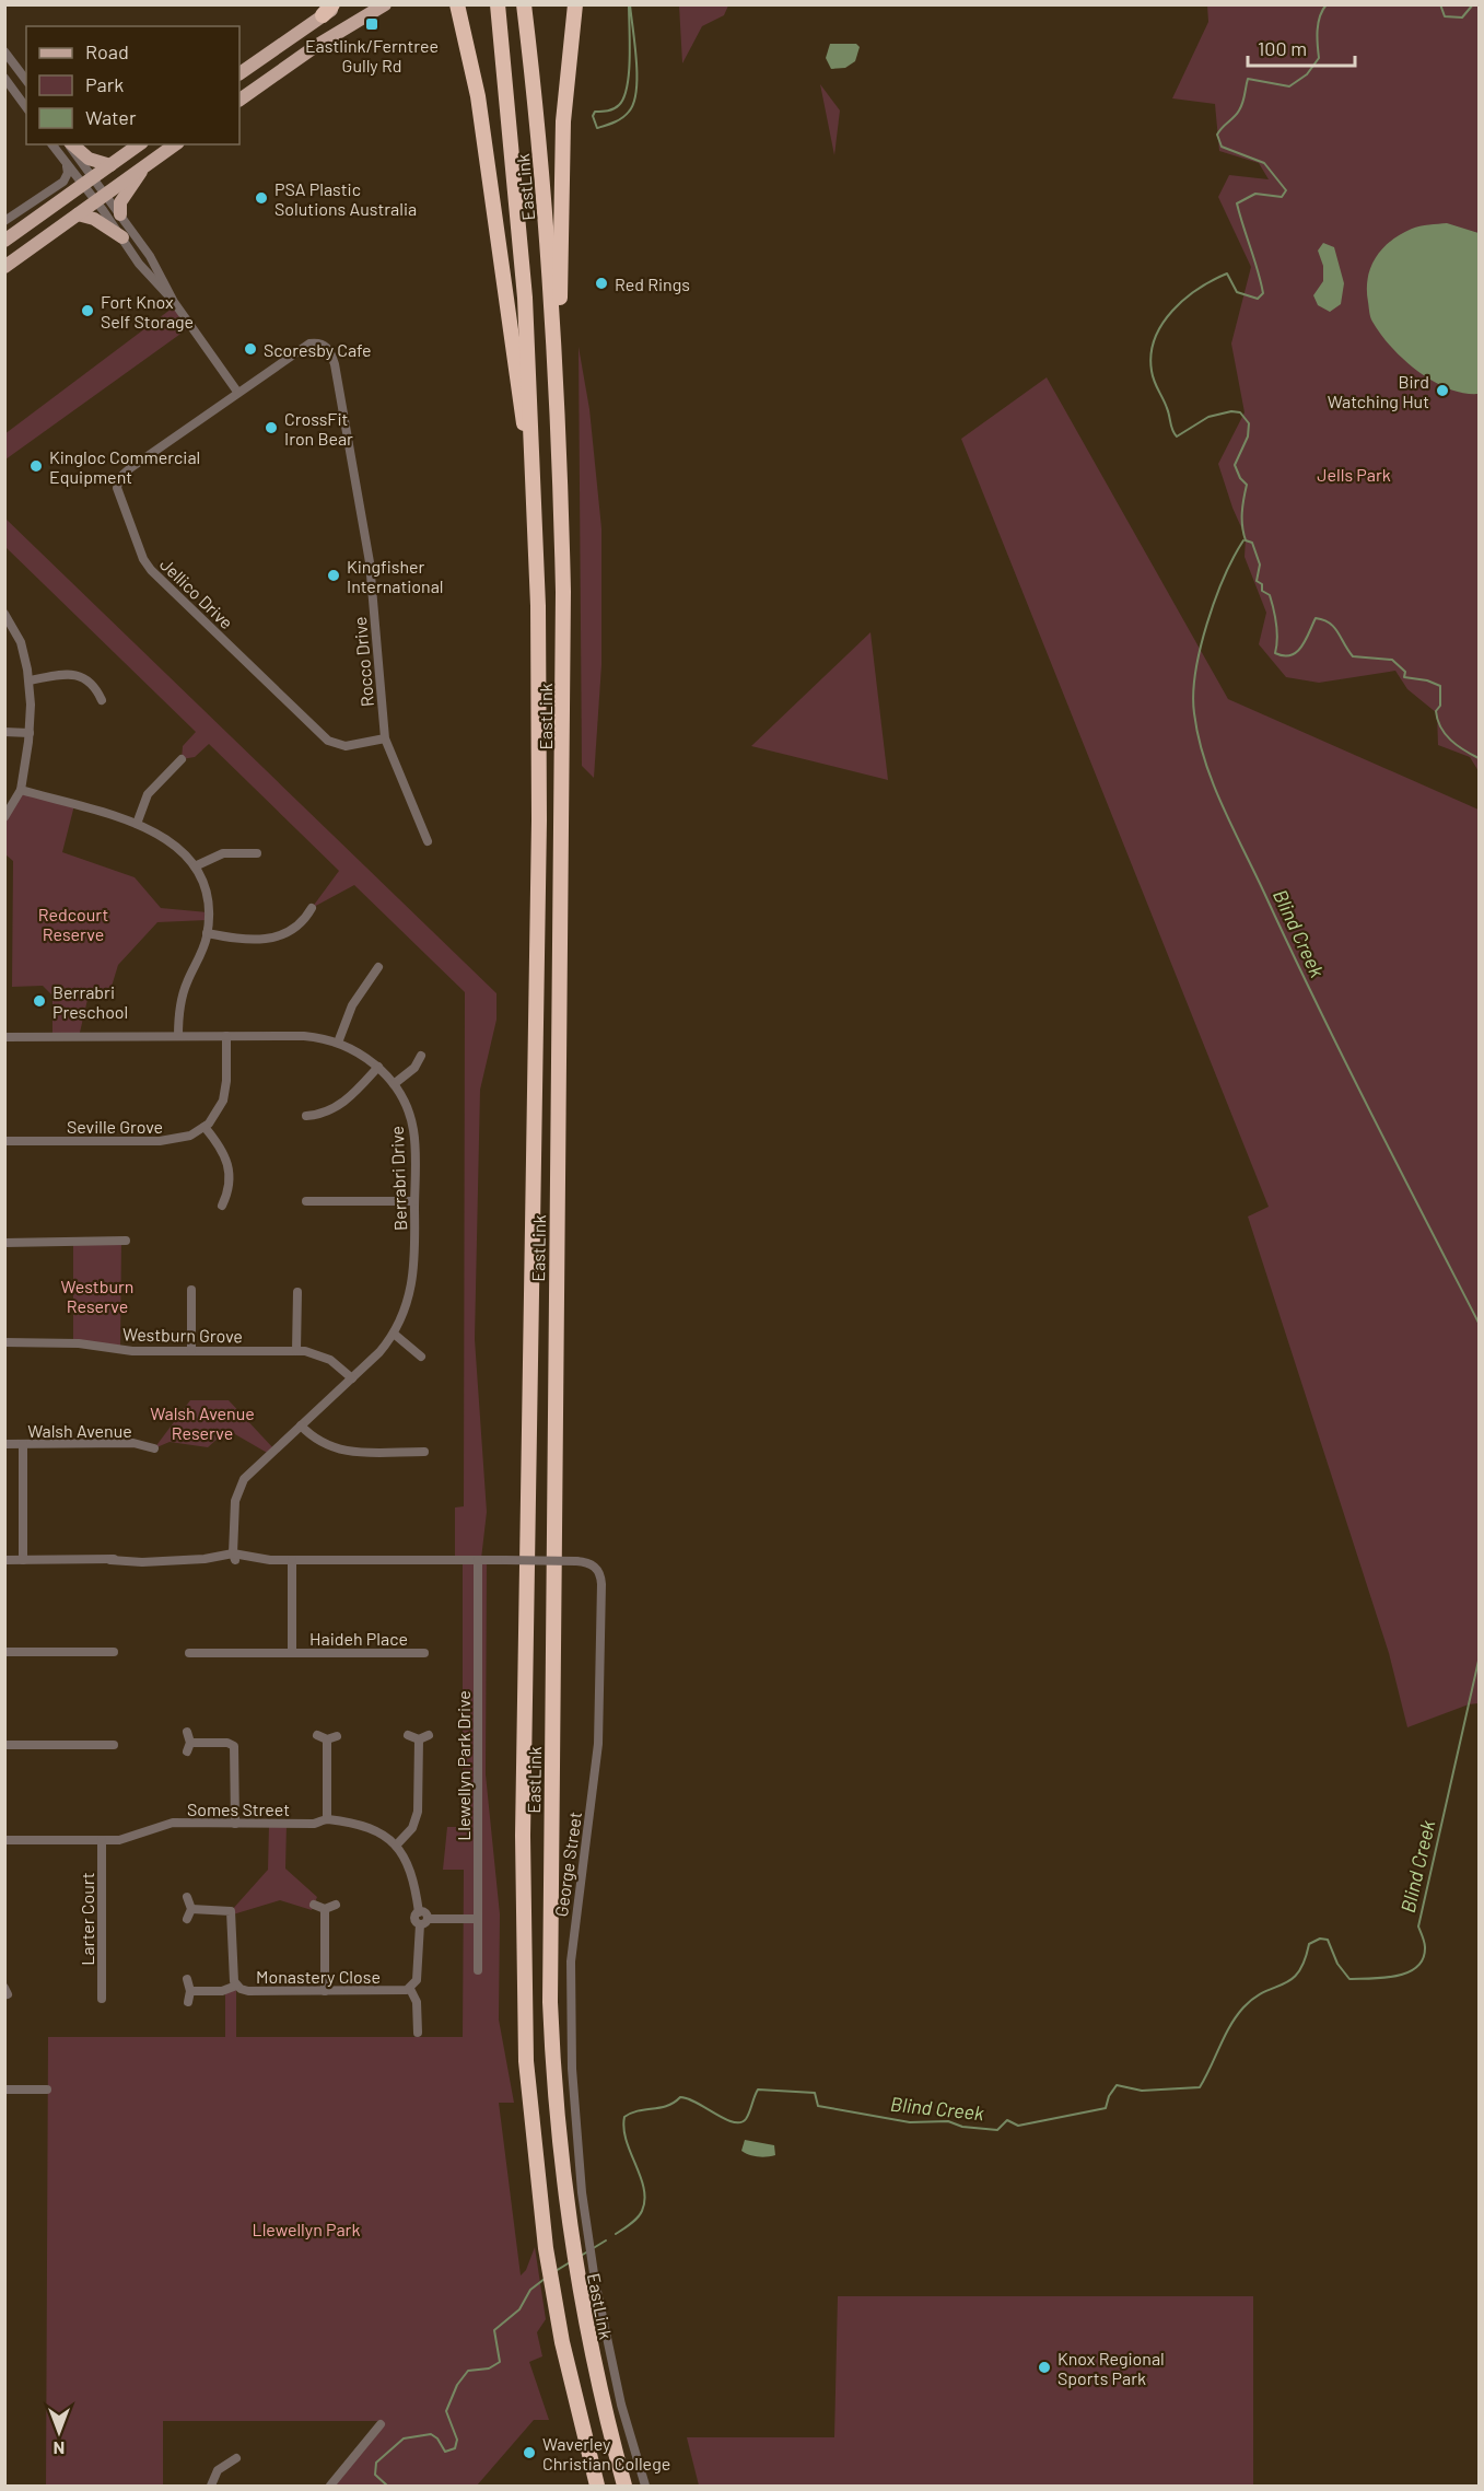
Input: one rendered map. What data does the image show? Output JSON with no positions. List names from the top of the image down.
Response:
{
  "streets": {
    "highway": ["EastLink"],
    "street": [
      "Jellico Drive",
      "Rocco Drive",
      "Seville Grove",
      "Berrabri Drive",
      "Westburn Grove",
      "Walsh Avenue",
      "Haideh Place",
      "Llewellyn Park Drive",
      "Somes Street",
      "George Street",
      "Larter Court",
      "Monastery Close"
    ]
  },
  "crossings": [
    ["Jellico Drive", "Rocco Drive"],
    ["Berrabri Drive", "Westburn Grove"],
    ["Berrabri Drive", "George Street"],
    ["Haideh Place", "George Street"],
    ["Llewellyn Park Drive", "George Street"],
    ["Somes Street", "Larter Court"]
  ],
  "water": ["Blind Creek"],
  "parks": [
    "Jells Park",
    "Redcourt Reserve",
    "Westburn Reserve",
    "Walsh Avenue Reserve",
    "Llewellyn Park"
  ],
  "places": {
    "transit": ["Eastlink/Ferntree Gully Rd"],
    "other": [
      "PSA Plastic Solutions Australia",
      "Red Rings",
      "Fort Knox Self Storage",
      "Scoresby Cafe",
      "Bird Watching Hut",
      "CrossFit Iron Bear",
      "Kingloc Commercial Equipment",
      "Kingfisher International",
      "Berrabri Preschool",
      "Knox Regional Sports Park",
      "Waverley Christian College"
    ]
  },
  "legend": ["Road", "Park", "Water"],
  "scale_bar": "100 m",
  "north": "bottom"
}
